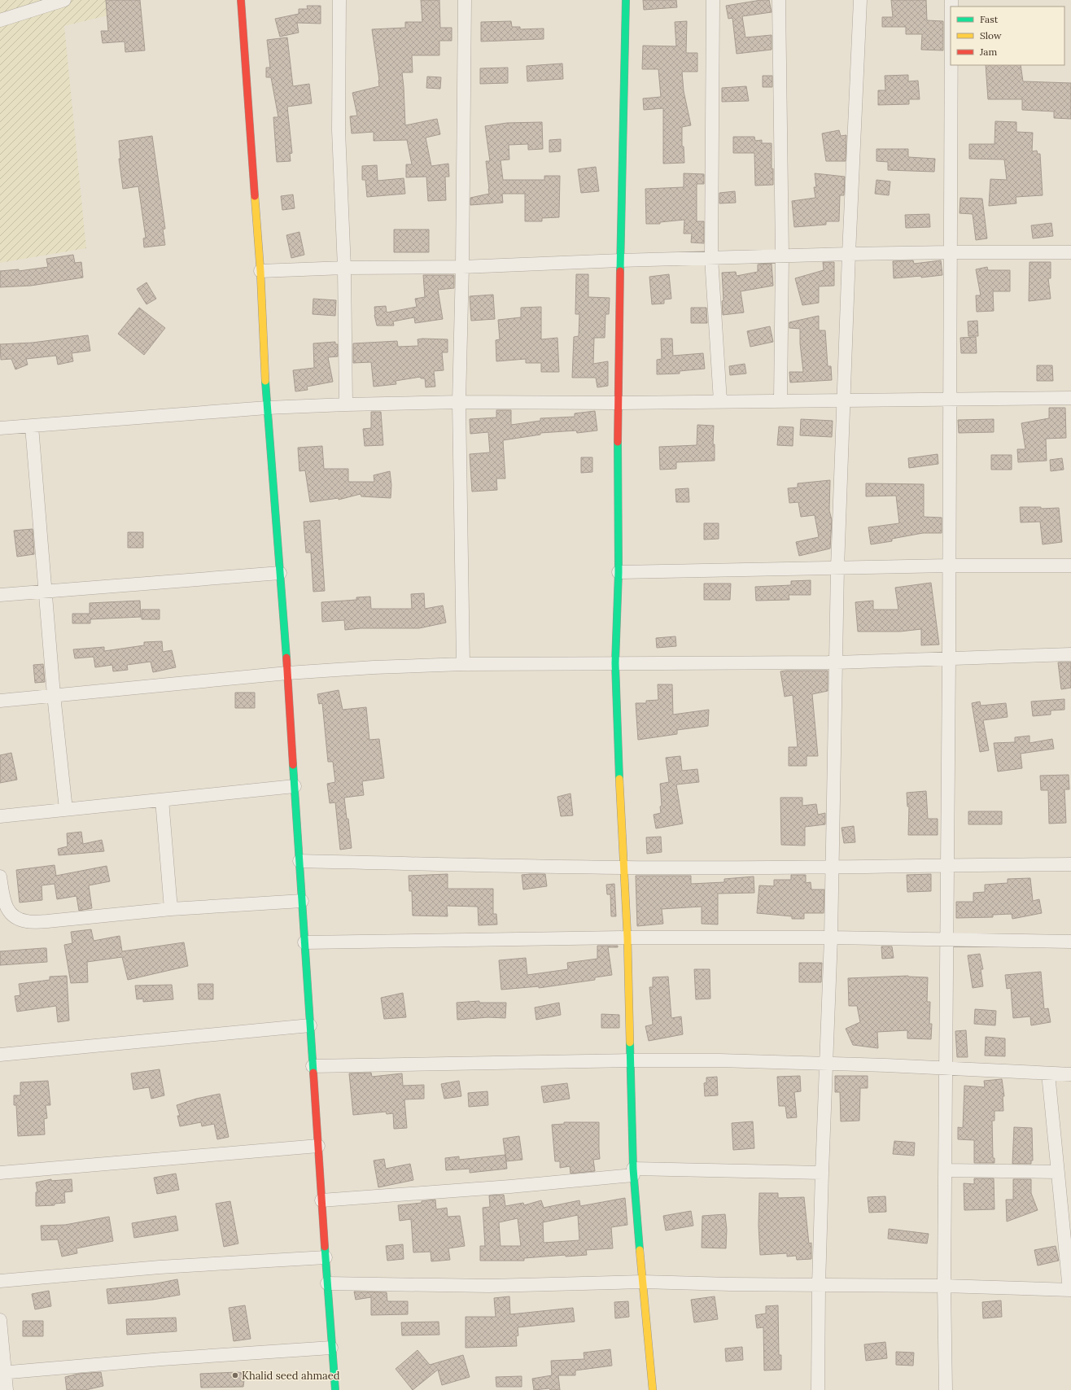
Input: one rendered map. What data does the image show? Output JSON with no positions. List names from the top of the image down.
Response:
{
  "places": ["Khalid seed ahmaed"],
  "legend": ["Fast", "Slow", "Jam"]
}
